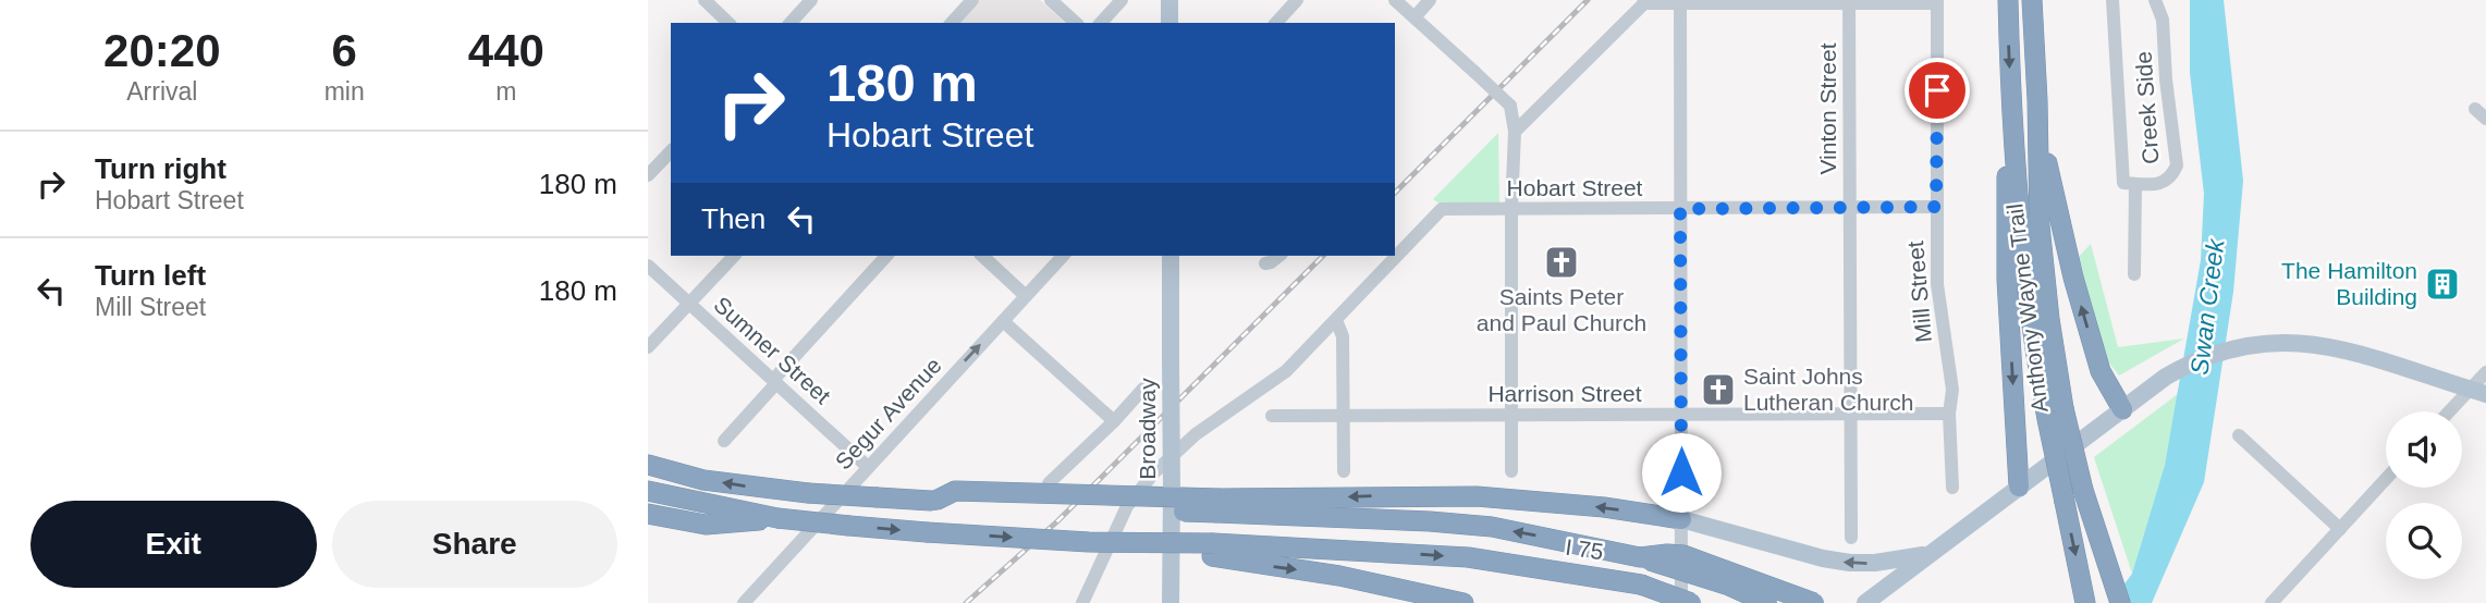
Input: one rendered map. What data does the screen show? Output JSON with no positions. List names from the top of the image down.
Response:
{
  "streets": {
    "highway": ["Anthony Wayne Trail", "I 75"],
    "main road": ["Broadway"],
    "street": [
      "Creek Side",
      "Vinton Street",
      "Hobart Street",
      "Mill Street",
      "Sumner Street",
      "Harrison Street",
      "Segur Avenue"
    ]
  },
  "crossings": [
    ["Vinton Street", "Hobart Street"],
    ["Vinton Street", "Harrison Street"],
    ["Hobart Street", "Mill Street"],
    ["Mill Street", "Harrison Street"],
    ["Sumner Street", "Segur Avenue"]
  ],
  "one_way": ["Segur Avenue"],
  "water": ["Swan Creek"],
  "places": {
    "church": ["Saints Peter and Paul Church", "Saint Johns Lutheran Church"],
    "building": ["The Hamilton Building"]
  },
  "page": {
    "eta": [
      "20:20",
      "Arrival",
      "6",
      "min",
      "440",
      "m"
    ],
    "turn": ["180 m", "Hobart Street"],
    "list": [
      {
        "name": "Turn right",
        "note": "Hobart Street",
        "value": "180 m"
      },
      {
        "name": "Turn left",
        "note": "Mill Street",
        "value": "180 m"
      }
    ],
    "then": "Then",
    "buttons": ["Exit", "Share"]
  }
}
